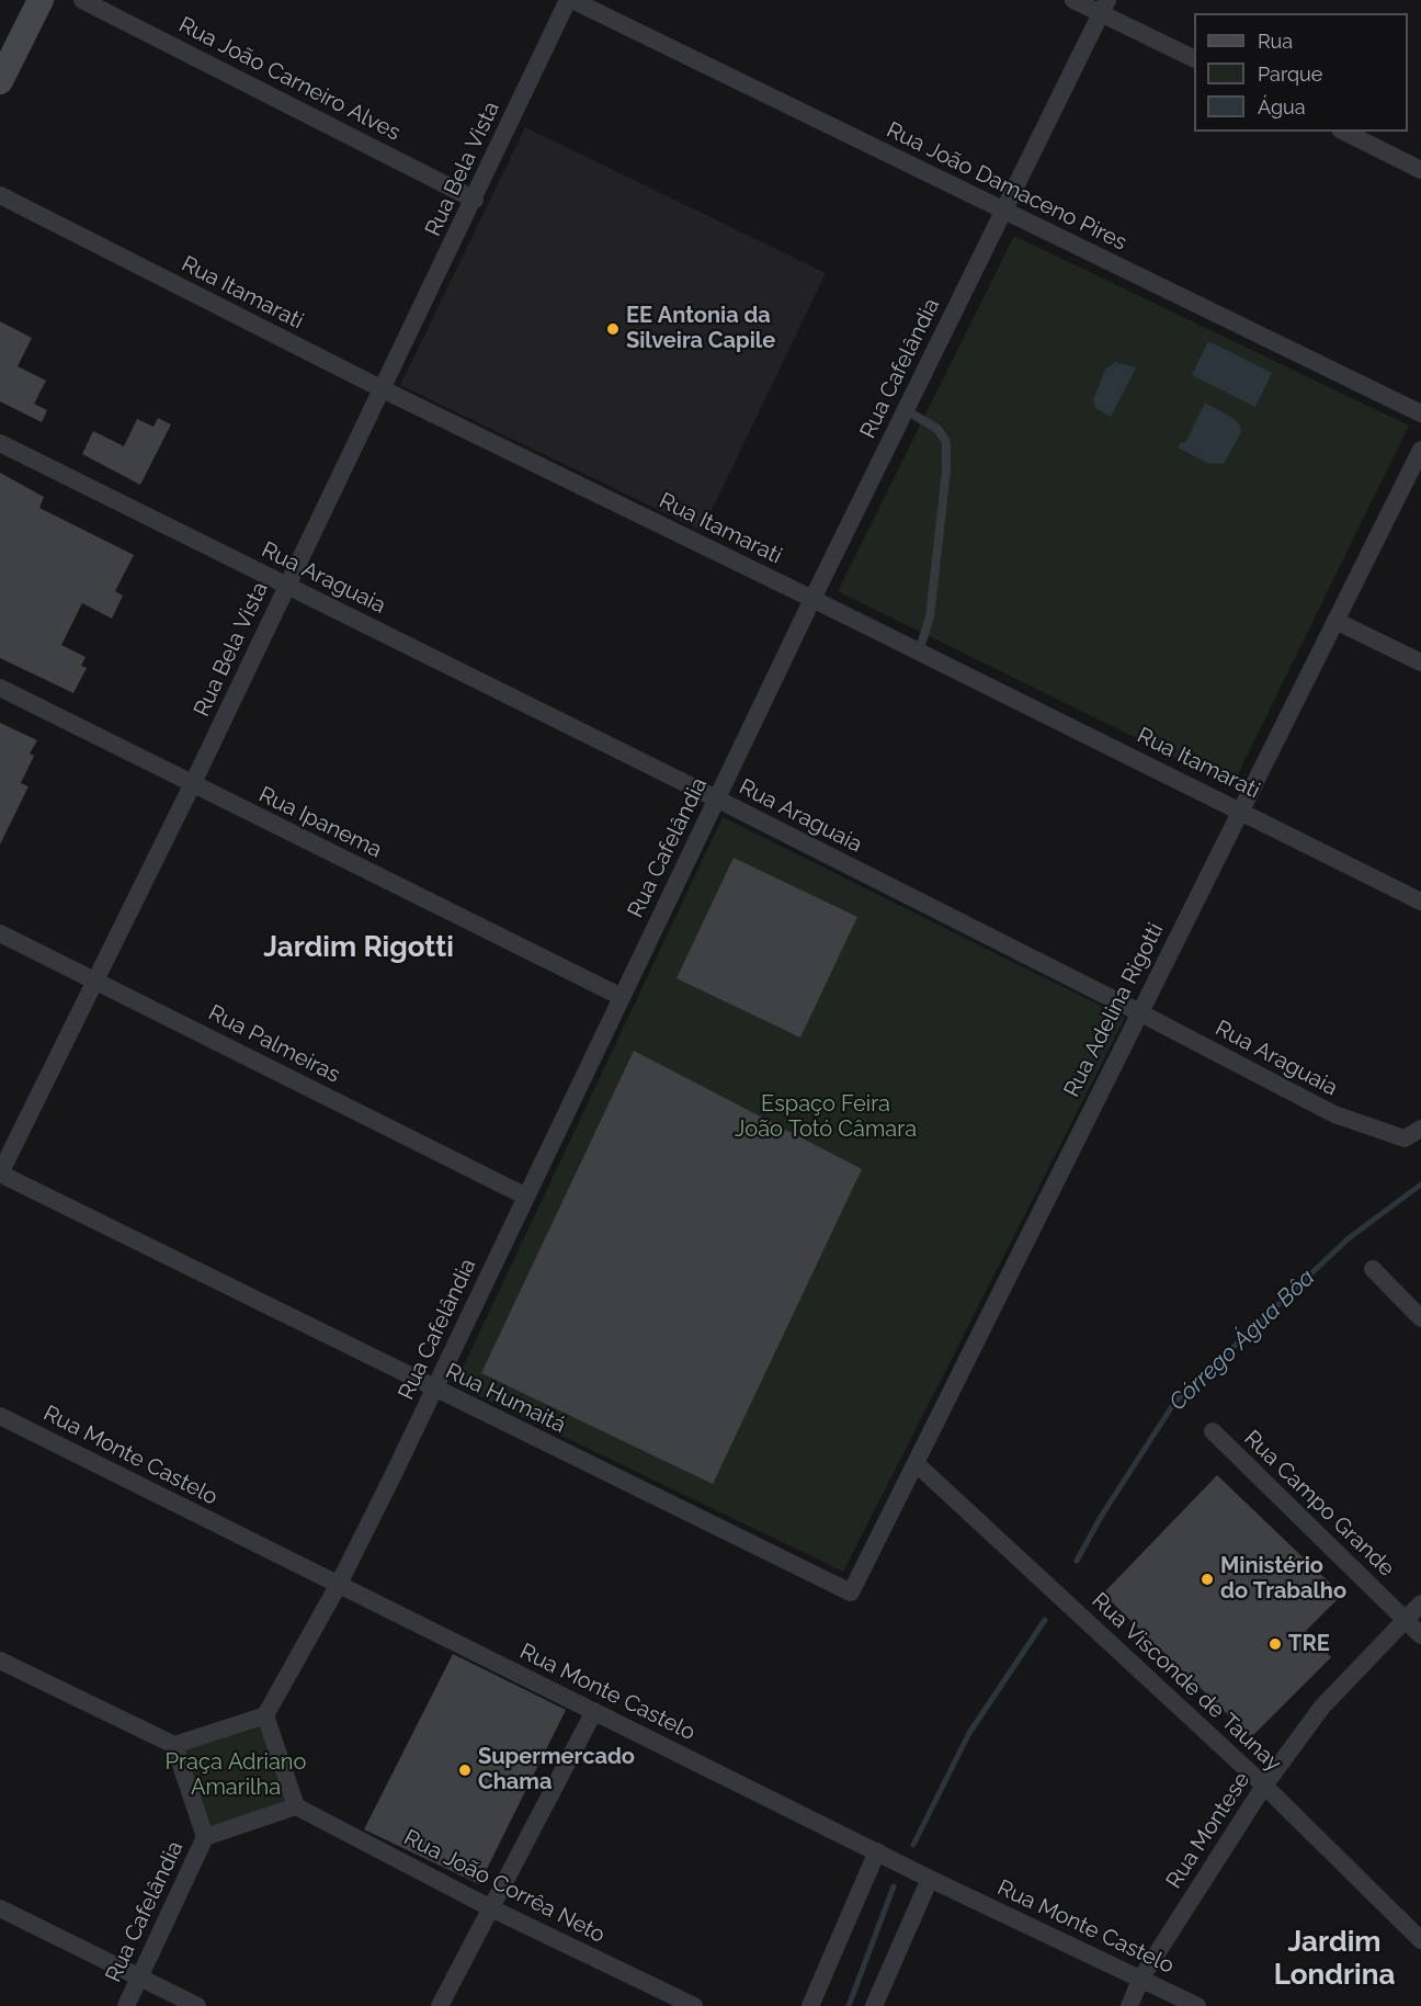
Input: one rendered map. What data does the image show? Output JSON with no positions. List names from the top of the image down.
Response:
{
  "streets": {
    "street": [
      "Rua João Carneiro Alves",
      "Rua Bela Vista",
      "Rua João Damaceno Pires",
      "Rua Itamarati",
      "Rua Cafelândia",
      "Rua Araguaia",
      "Rua Ipanema",
      "Rua Adelina Rigotti",
      "Rua Palmeiras",
      "Rua Humaitá",
      "Rua Monte Castelo",
      "Rua Campo Grande",
      "Rua Visconde de Taunay",
      "Rua Montese",
      "Rua João Corrêa Neto"
    ]
  },
  "crossings": [
    ["Rua João Carneiro Alves", "Rua Bela Vista"],
    ["Rua Bela Vista", "Rua João Damaceno Pires"],
    ["Rua Bela Vista", "Rua Itamarati"],
    ["Rua Bela Vista", "Rua Araguaia"],
    ["Rua Bela Vista", "Rua Ipanema"],
    ["Rua Bela Vista", "Rua Palmeiras"],
    ["Rua Bela Vista", "Rua Humaitá"],
    ["Rua João Damaceno Pires", "Rua Cafelândia"],
    ["Rua Itamarati", "Rua Cafelândia"],
    ["Rua Itamarati", "Rua Adelina Rigotti"],
    ["Rua Cafelândia", "Rua Araguaia"],
    ["Rua Cafelândia", "Rua Ipanema"],
    ["Rua Cafelândia", "Rua Palmeiras"],
    ["Rua Cafelândia", "Rua Humaitá"],
    ["Rua Cafelândia", "Rua Monte Castelo"],
    ["Rua Cafelândia", "Rua João Corrêa Neto"],
    ["Rua Araguaia", "Rua Adelina Rigotti"],
    ["Rua Adelina Rigotti", "Rua Humaitá"],
    ["Rua Adelina Rigotti", "Rua Visconde de Taunay"],
    ["Rua Monte Castelo", "Rua Montese"],
    ["Rua Campo Grande", "Rua Montese"],
    ["Rua Visconde de Taunay", "Rua Montese"]
  ],
  "districts": ["Jardim Rigotti", "Jardim Londrina"],
  "water": ["Córrego Água Bôa"],
  "parks": ["Espaço Feira João Totó Câmara", "Praça Adriano Amarilha"],
  "places": [
    "EE Antonia da Silveira Capile",
    "Ministério do Trabalho",
    "TRE",
    "Supermercado Chama"
  ],
  "legend": ["Rua", "Parque", "Água"]
}
